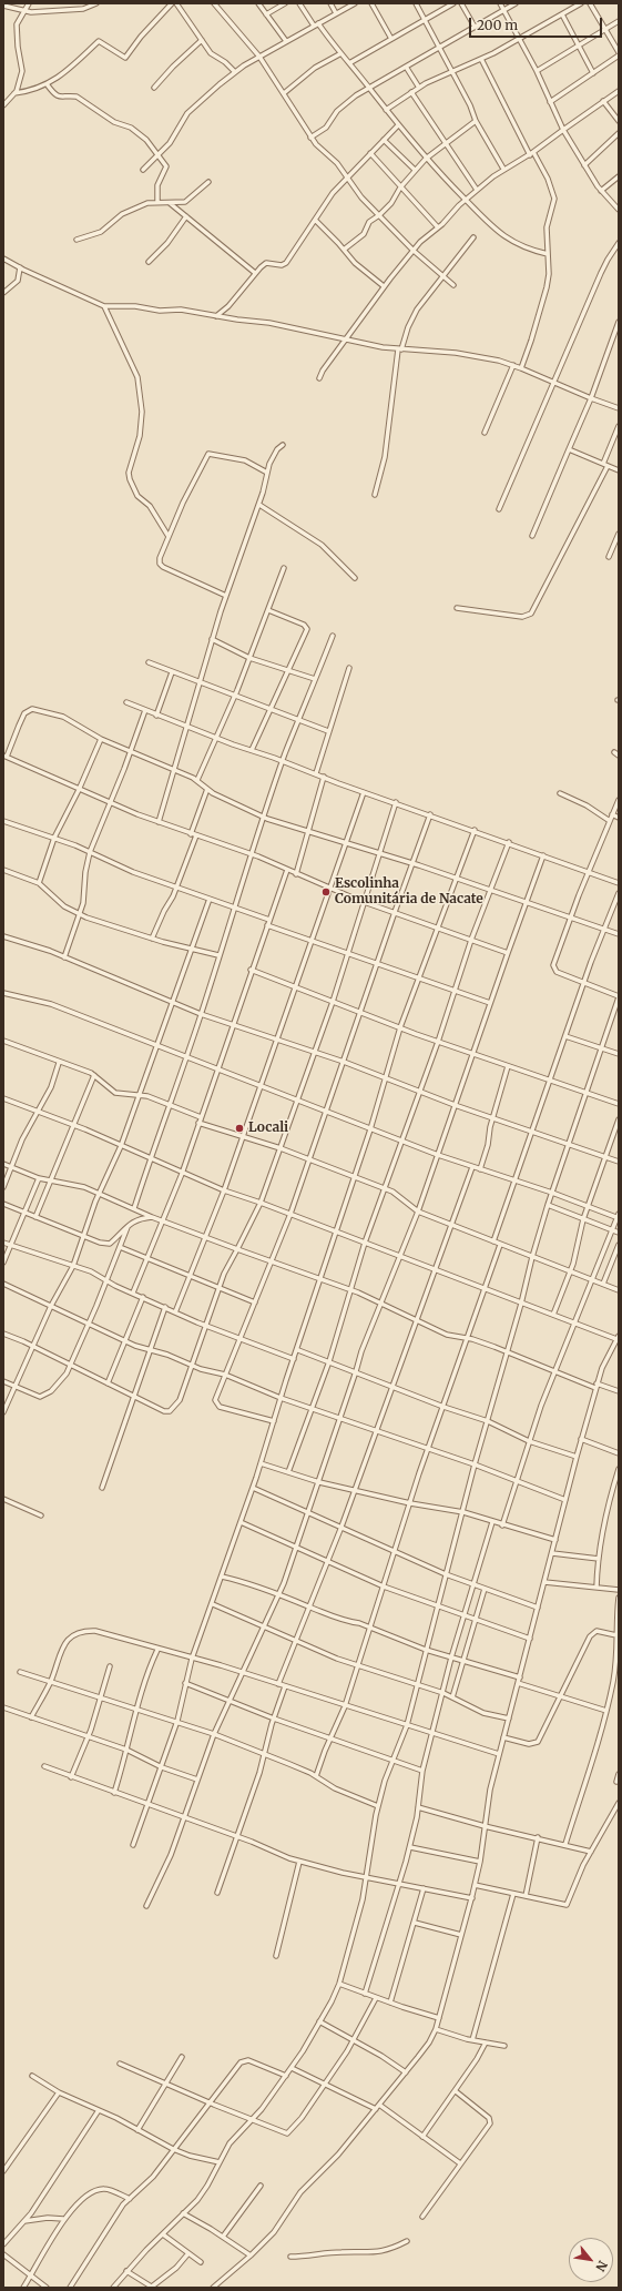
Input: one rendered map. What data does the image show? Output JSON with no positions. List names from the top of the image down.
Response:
{
  "places": ["Escolinha Comunitária de Nacate", "Locali"],
  "scale_bar": "200 m",
  "north": "bottom right"
}
